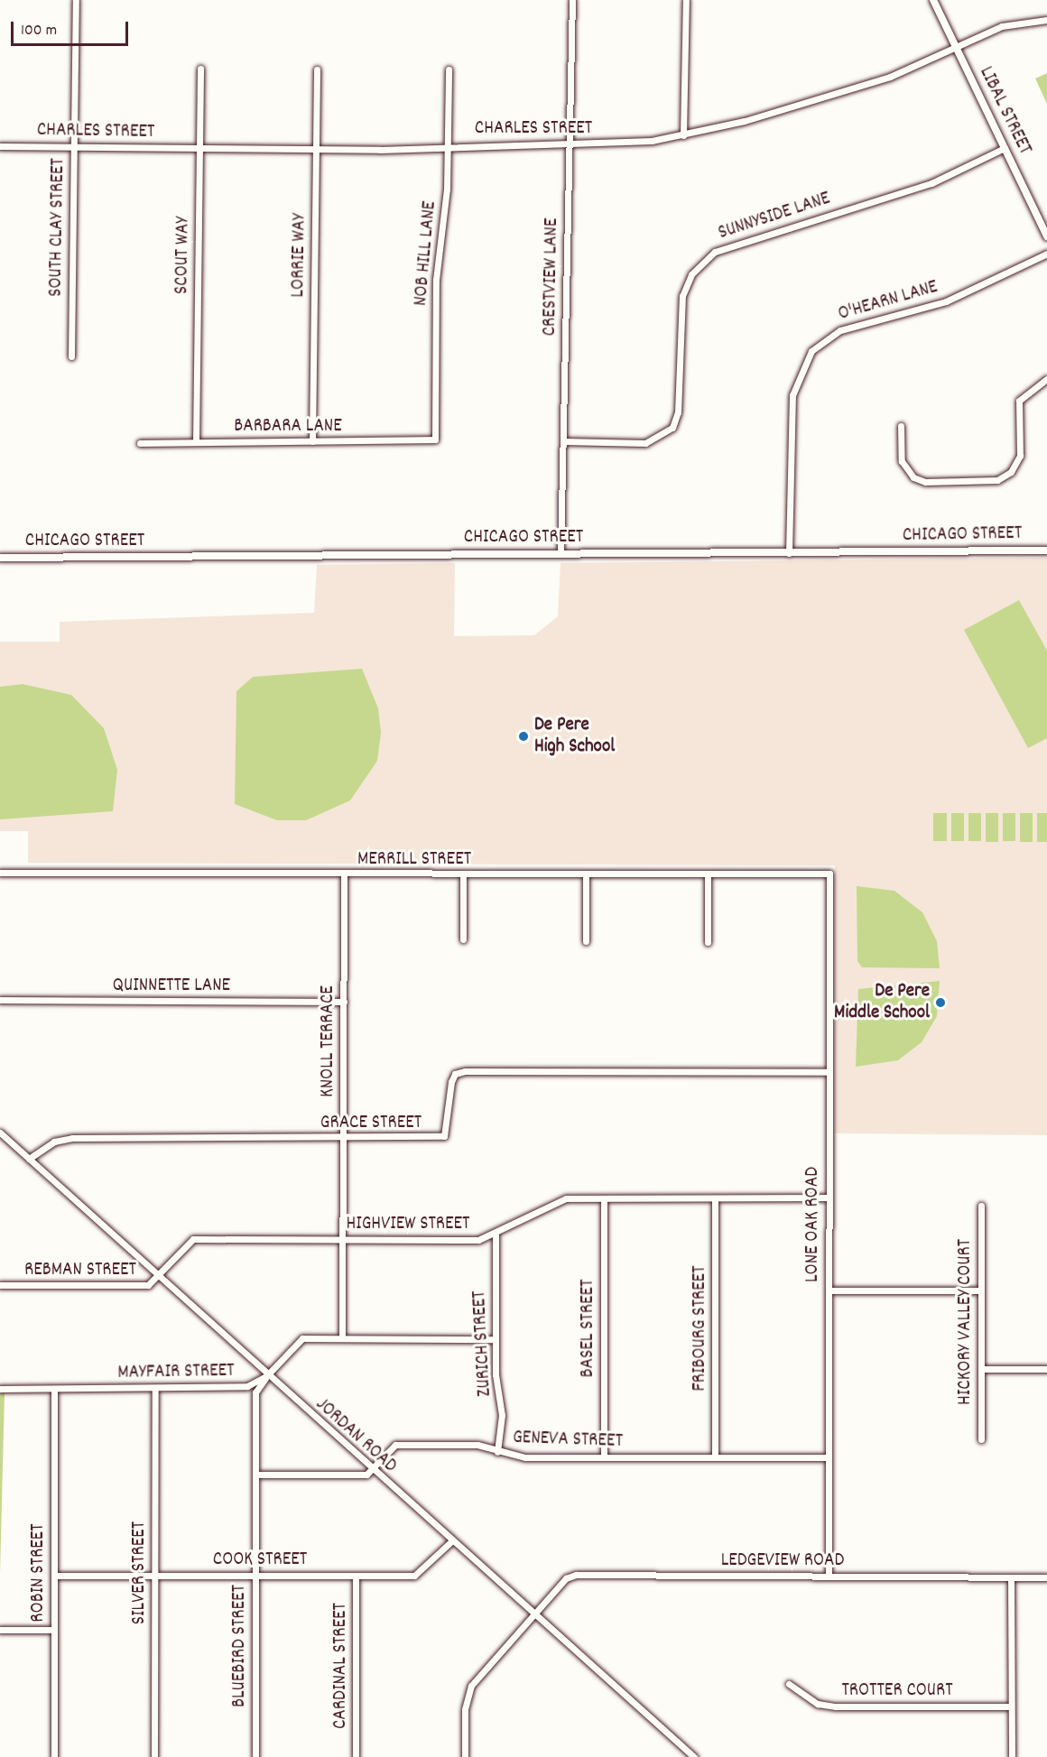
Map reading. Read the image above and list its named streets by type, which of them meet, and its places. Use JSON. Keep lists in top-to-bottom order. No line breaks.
{"streets":{"street":["LIBAL STREET","CHARLES STREET","SUNNYSIDE LANE","SOUTH CLAY STREET","NOB HILL LANE","SCOUT WAY","LORRIE WAY","CRESTVIEW LANE","O'HEARN LANE","BARBARA LANE","CHICAGO STREET","MERRILL STREET","QUINNETTE LANE","KNOLL TERRACE","GRACE STREET","HIGHVIEW STREET","LONE OAK ROAD","REBMAN STREET","HICKORY VALLEY COURT","BASEL STREET","FRIBOURG STREET","ZURICH STREET","MAYFAIR STREET","JORDAN ROAD","GENEVA STREET","COOK STREET","LEDGEVIEW ROAD","ROBIN STREET","SILVER STREET","BLUEBIRD STREET","CARDINAL STREET","TROTTER COURT"]},"crossings":[["LIBAL STREET","CHARLES STREET"],["LIBAL STREET","SUNNYSIDE LANE"],["CHARLES STREET","SOUTH CLAY STREET"],["CHARLES STREET","NOB HILL LANE"],["CHARLES STREET","SCOUT WAY"],["CHARLES STREET","LORRIE WAY"],["CHARLES STREET","CRESTVIEW LANE"],["SUNNYSIDE LANE","CRESTVIEW LANE"],["NOB HILL LANE","BARBARA LANE"],["SCOUT WAY","BARBARA LANE"],["LORRIE WAY","BARBARA LANE"],["CRESTVIEW LANE","CHICAGO STREET"],["O'HEARN LANE","CHICAGO STREET"],["MERRILL STREET","KNOLL TERRACE"],["MERRILL STREET","LONE OAK ROAD"],["QUINNETTE LANE","KNOLL TERRACE"],["KNOLL TERRACE","GRACE STREET"],["KNOLL TERRACE","HIGHVIEW STREET"],["KNOLL TERRACE","MAYFAIR STREET"],["GRACE STREET","LONE OAK ROAD"],["GRACE STREET","JORDAN ROAD"],["HIGHVIEW STREET","LONE OAK ROAD"],["HIGHVIEW STREET","REBMAN STREET"],["HIGHVIEW STREET","BASEL STREET"],["HIGHVIEW STREET","FRIBOURG STREET"],["HIGHVIEW STREET","ZURICH STREET"],["HIGHVIEW STREET","JORDAN ROAD"],["LONE OAK ROAD","GENEVA STREET"],["LONE OAK ROAD","LEDGEVIEW ROAD"],["REBMAN STREET","JORDAN ROAD"],["BASEL STREET","GENEVA STREET"],["FRIBOURG STREET","GENEVA STREET"],["ZURICH STREET","MAYFAIR STREET"],["ZURICH STREET","GENEVA STREET"],["MAYFAIR STREET","JORDAN ROAD"],["MAYFAIR STREET","ROBIN STREET"],["MAYFAIR STREET","SILVER STREET"],["MAYFAIR STREET","BLUEBIRD STREET"],["JORDAN ROAD","GENEVA STREET"],["JORDAN ROAD","COOK STREET"],["JORDAN ROAD","LEDGEVIEW ROAD"],["JORDAN ROAD","BLUEBIRD STREET"],["COOK STREET","ROBIN STREET"],["COOK STREET","SILVER STREET"],["COOK STREET","BLUEBIRD STREET"],["COOK STREET","CARDINAL STREET"]],"places":["De Pere High School","De Pere Middle School"],"scale_bar":"100 m"}
